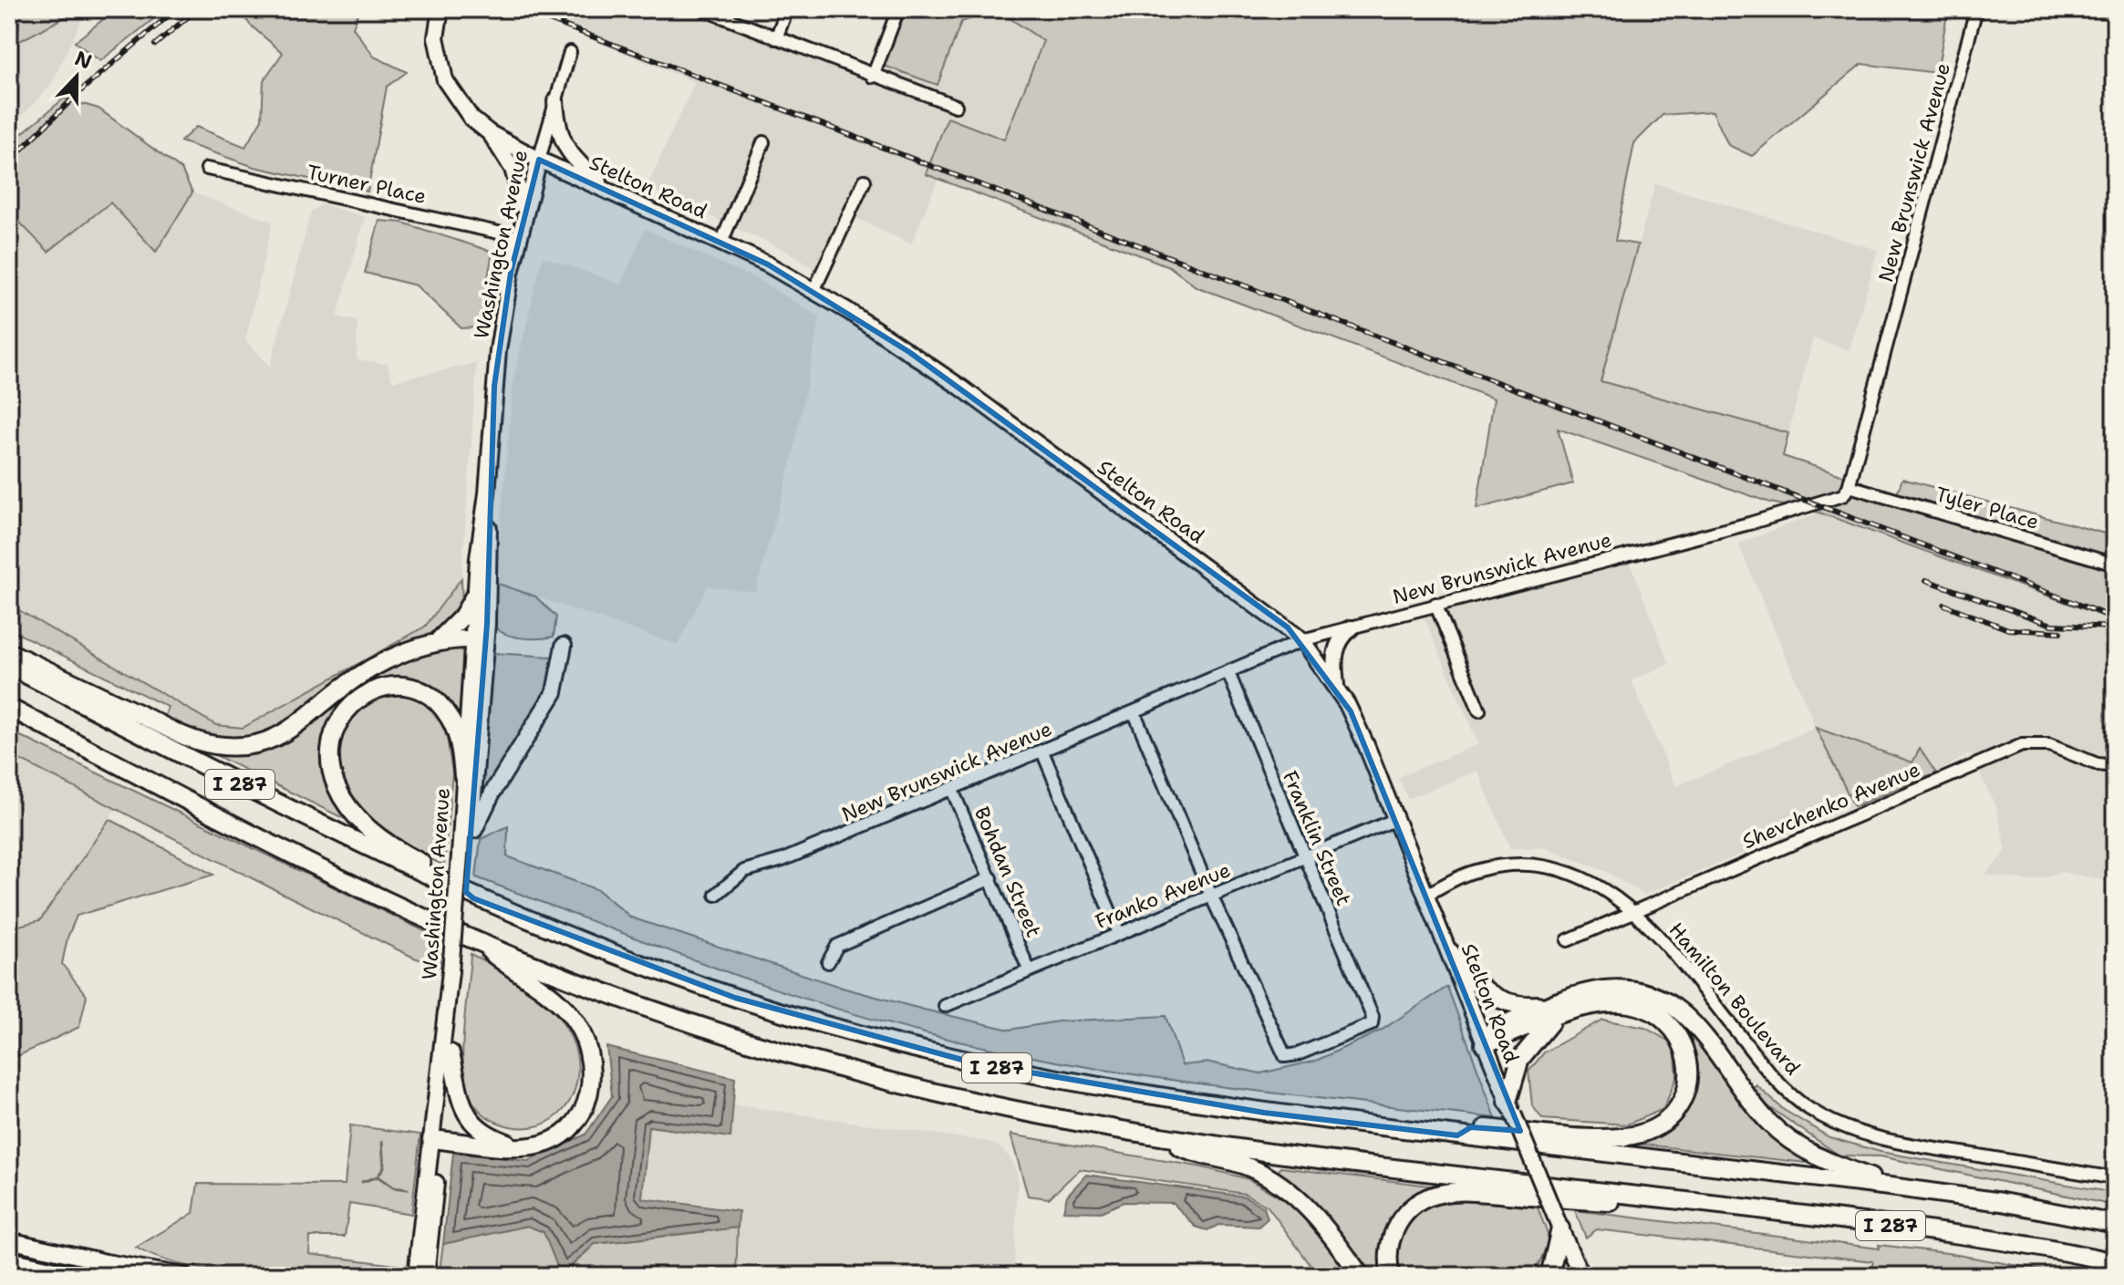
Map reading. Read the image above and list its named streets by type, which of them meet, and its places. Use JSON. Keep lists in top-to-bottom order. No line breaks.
{"streets":{"highway":["I 287"],"main road":["Stelton Road","Washington Avenue"],"street":["New Brunswick Avenue","Turner Place","Tyler Place","Shevchenko Avenue","Franklin Street","Bohdan Street","Franko Avenue","Hamilton Boulevard"]},"crossings":[["New Brunswick Avenue","Stelton Road"],["New Brunswick Avenue","Tyler Place"],["New Brunswick Avenue","Franklin Street"],["New Brunswick Avenue","Bohdan Street"],["Turner Place","Washington Avenue"],["Stelton Road","Washington Avenue"],["Stelton Road","Franko Avenue"],["Stelton Road","Hamilton Boulevard"],["Shevchenko Avenue","Hamilton Boulevard"],["Franklin Street","Franko Avenue"],["Bohdan Street","Franko Avenue"]],"north":"top"}
